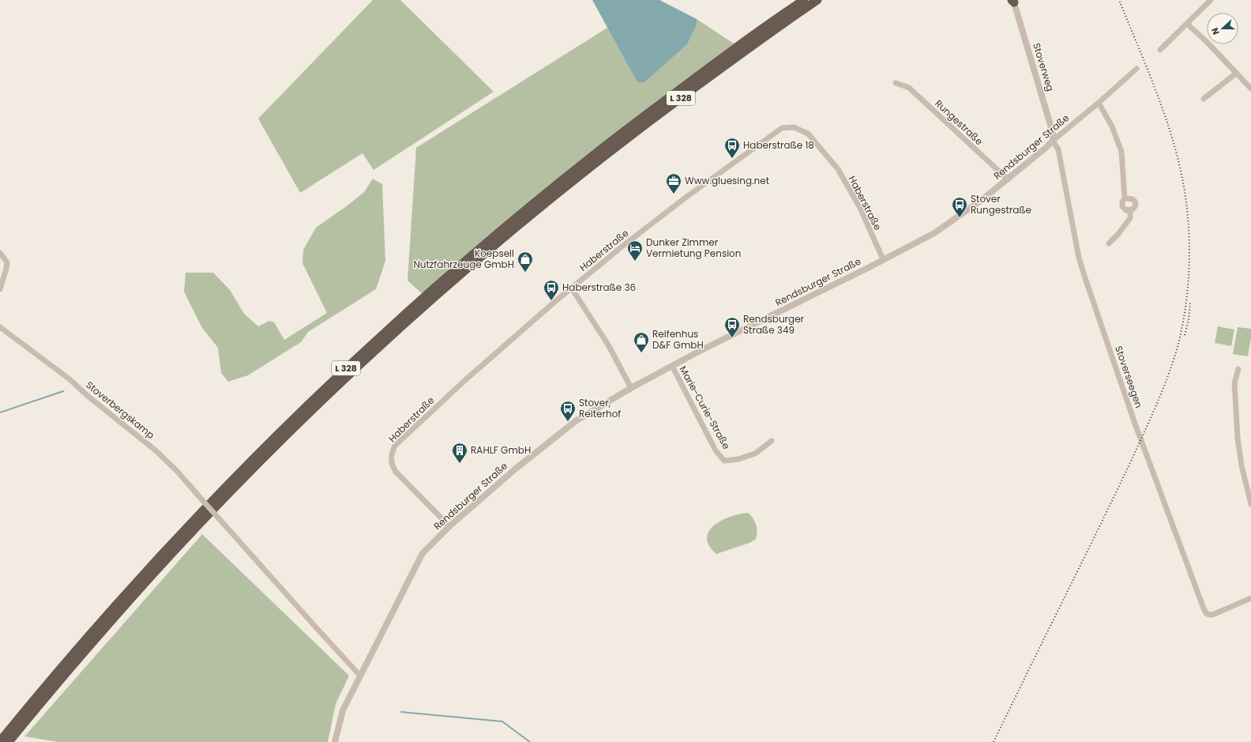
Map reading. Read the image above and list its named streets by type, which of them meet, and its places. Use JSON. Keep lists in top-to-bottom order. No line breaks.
{"streets":{"highway":["L 328"],"street":["Stoverweg","Rungestraße","Rendsburger Straße","Haberstraße","Stoverseegen","Marie-Curie-Straße","Stoverbergskamp"]},"crossings":[["Stoverweg","Rendsburger Straße"],["Stoverweg","Stoverseegen"],["Rungestraße","Rendsburger Straße"],["Rendsburger Straße","Haberstraße"],["Rendsburger Straße","Stoverseegen"],["Rendsburger Straße","Marie-Curie-Straße"],["Rendsburger Straße","Stoverbergskamp"]],"places":{"bus stop":["Haberstraße 18","Stover Rungestraße","Haberstraße 36","Rendsburger Straße 349","Stover, Reiterhof"],"office":["Www.gluesing.net"],"hotel":["Dunker Zimmer Vermietung Pension"],"shop":["Koepsell Nutzfahrzeuge GmbH","Reifenhus D&F GmbH"],"building":["RAHLF GmbH"]},"north":"left"}
